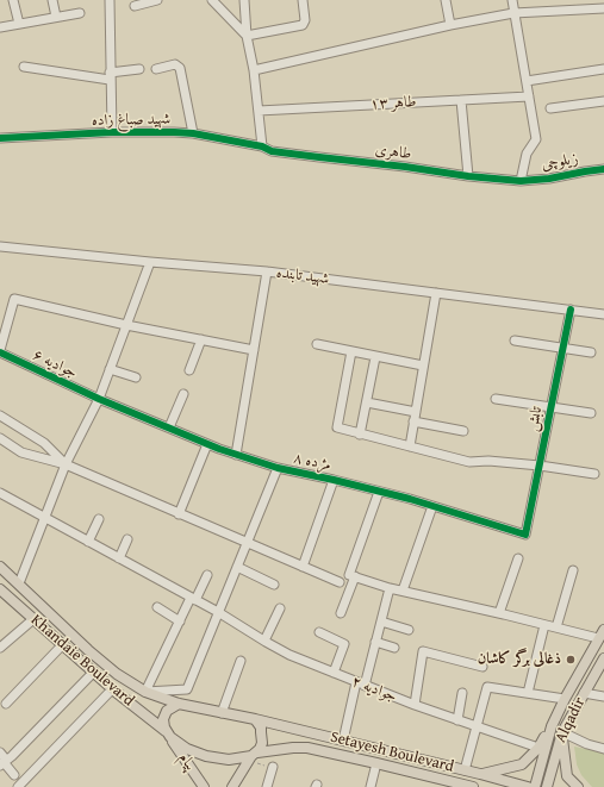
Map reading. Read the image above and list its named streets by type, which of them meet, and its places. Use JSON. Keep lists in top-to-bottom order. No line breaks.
{"streets":{"main road":["Khandaie Boulevard","Alqadir","Setayesh Boulevard","پیام"],"street":["طاهر ۱۳","شهید صباغ زاده","طاهری","زیلوچی","شهید تابنده","جوادیه ۶","تابش","مژده ۸","جوادیه ۲"]},"crossings":[["شهید صباغ زاده","طاهری"],["طاهری","زیلوچی"],["شهید تابنده","تابش"],["جوادیه ۶","مژده ۸"],["تابش","مژده ۸"],["Khandaie Boulevard","Setayesh Boulevard"],["Khandaie Boulevard","پیام"],["Setayesh Boulevard","پیام"]],"places":["ذغالی برگر کاشان"]}
